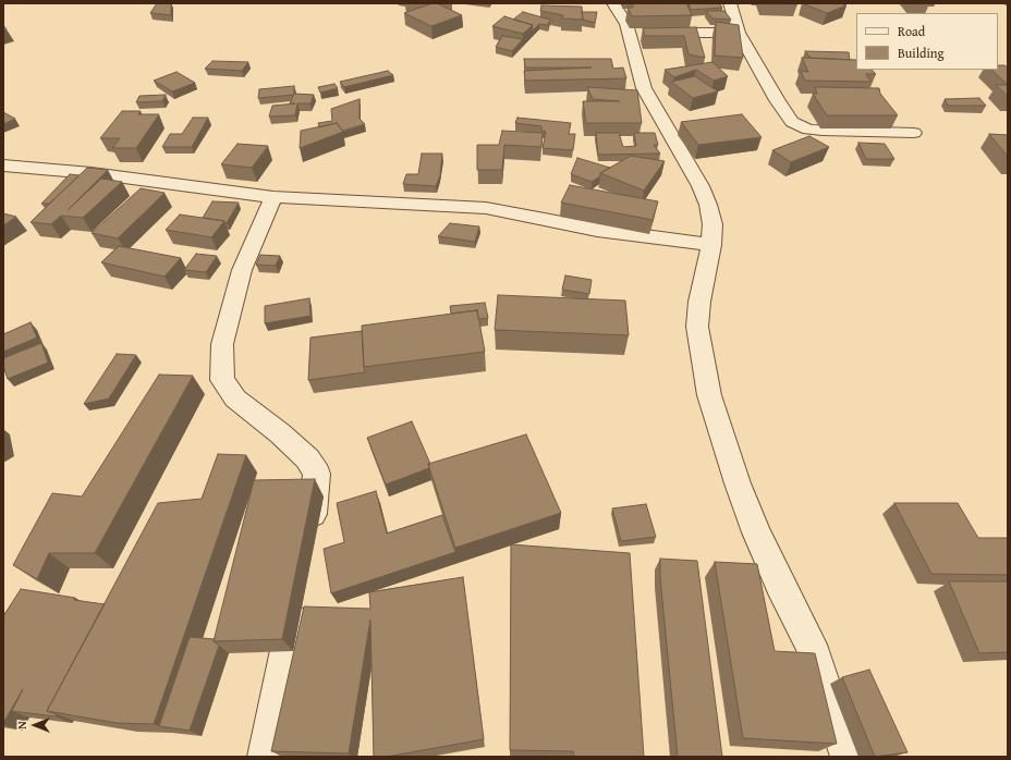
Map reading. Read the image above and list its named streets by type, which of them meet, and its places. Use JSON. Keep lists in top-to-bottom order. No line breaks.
{"legend":["Road","Building"],"north":"left"}
